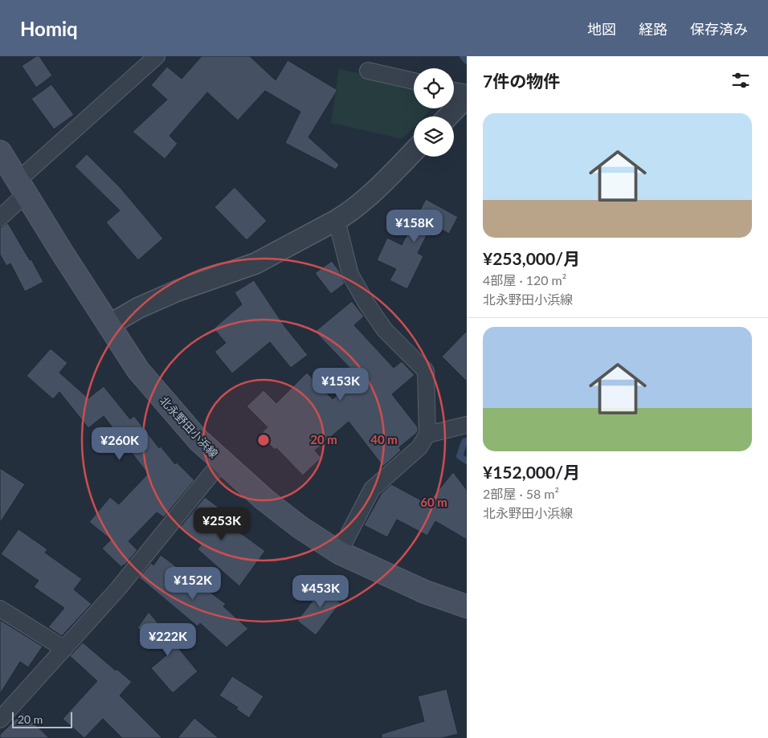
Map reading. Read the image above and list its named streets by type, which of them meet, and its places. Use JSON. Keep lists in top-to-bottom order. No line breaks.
{"streets":{"main road":["北永野田小浜線"]},"scale_bar":"20 m","page":{"header":"Homiq","nav":["地図","経路","保存済み"],"heading":"7件の物件","list":[{"name":"¥253,000/月","note":"4部屋 · 120 m² · 北永野田小浜線"},{"name":"¥152,000/月","note":"2部屋 · 58 m² · 北永野田小浜線"}],"price":["¥158K","¥153K","¥260K","¥253K","¥152K","¥453K","¥222K"],"scale":"20 m"},"rings":["20 m","40 m","60 m"]}
